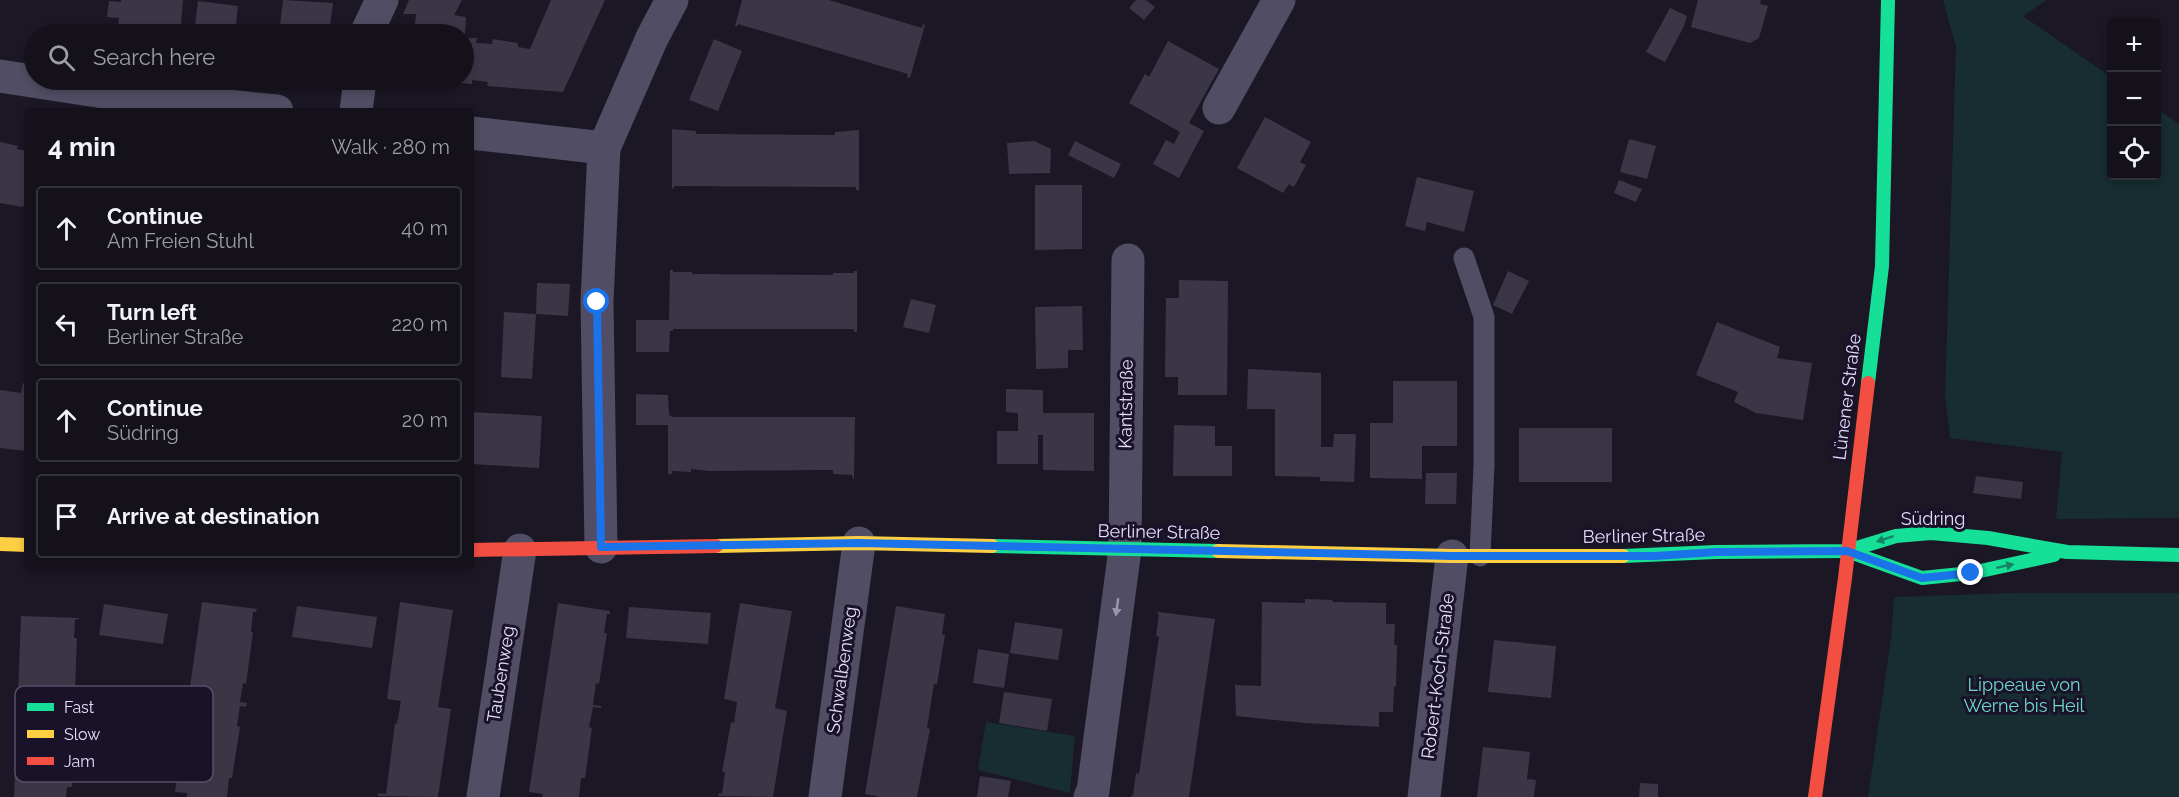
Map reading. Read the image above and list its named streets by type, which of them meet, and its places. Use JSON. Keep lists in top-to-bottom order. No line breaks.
{"streets":{"street":["Lünener Straße","Kantstraße","Südring","Berliner Straße","Schwalbenweg","Taubenweg","Robert-Koch-Straße"]},"crossings":[["Lünener Straße","Südring"],["Lünener Straße","Berliner Straße"],["Kantstraße","Berliner Straße"],["Südring","Berliner Straße"],["Berliner Straße","Schwalbenweg"],["Berliner Straße","Taubenweg"],["Berliner Straße","Robert-Koch-Straße"]],"parks":["Lippeaue von Werne bis Heil"],"legend":["Fast","Slow","Jam"],"page":{"map_buttons":["+","−"],"search":"Search here","heading":["4 min","Walk · 280 m"],"list":[["Continue","Am Freien Stuhl","40 m"],["Turn left","Berliner Straße","220 m"],["Continue","Südring","20 m"],"Arrive at destination"]}}
